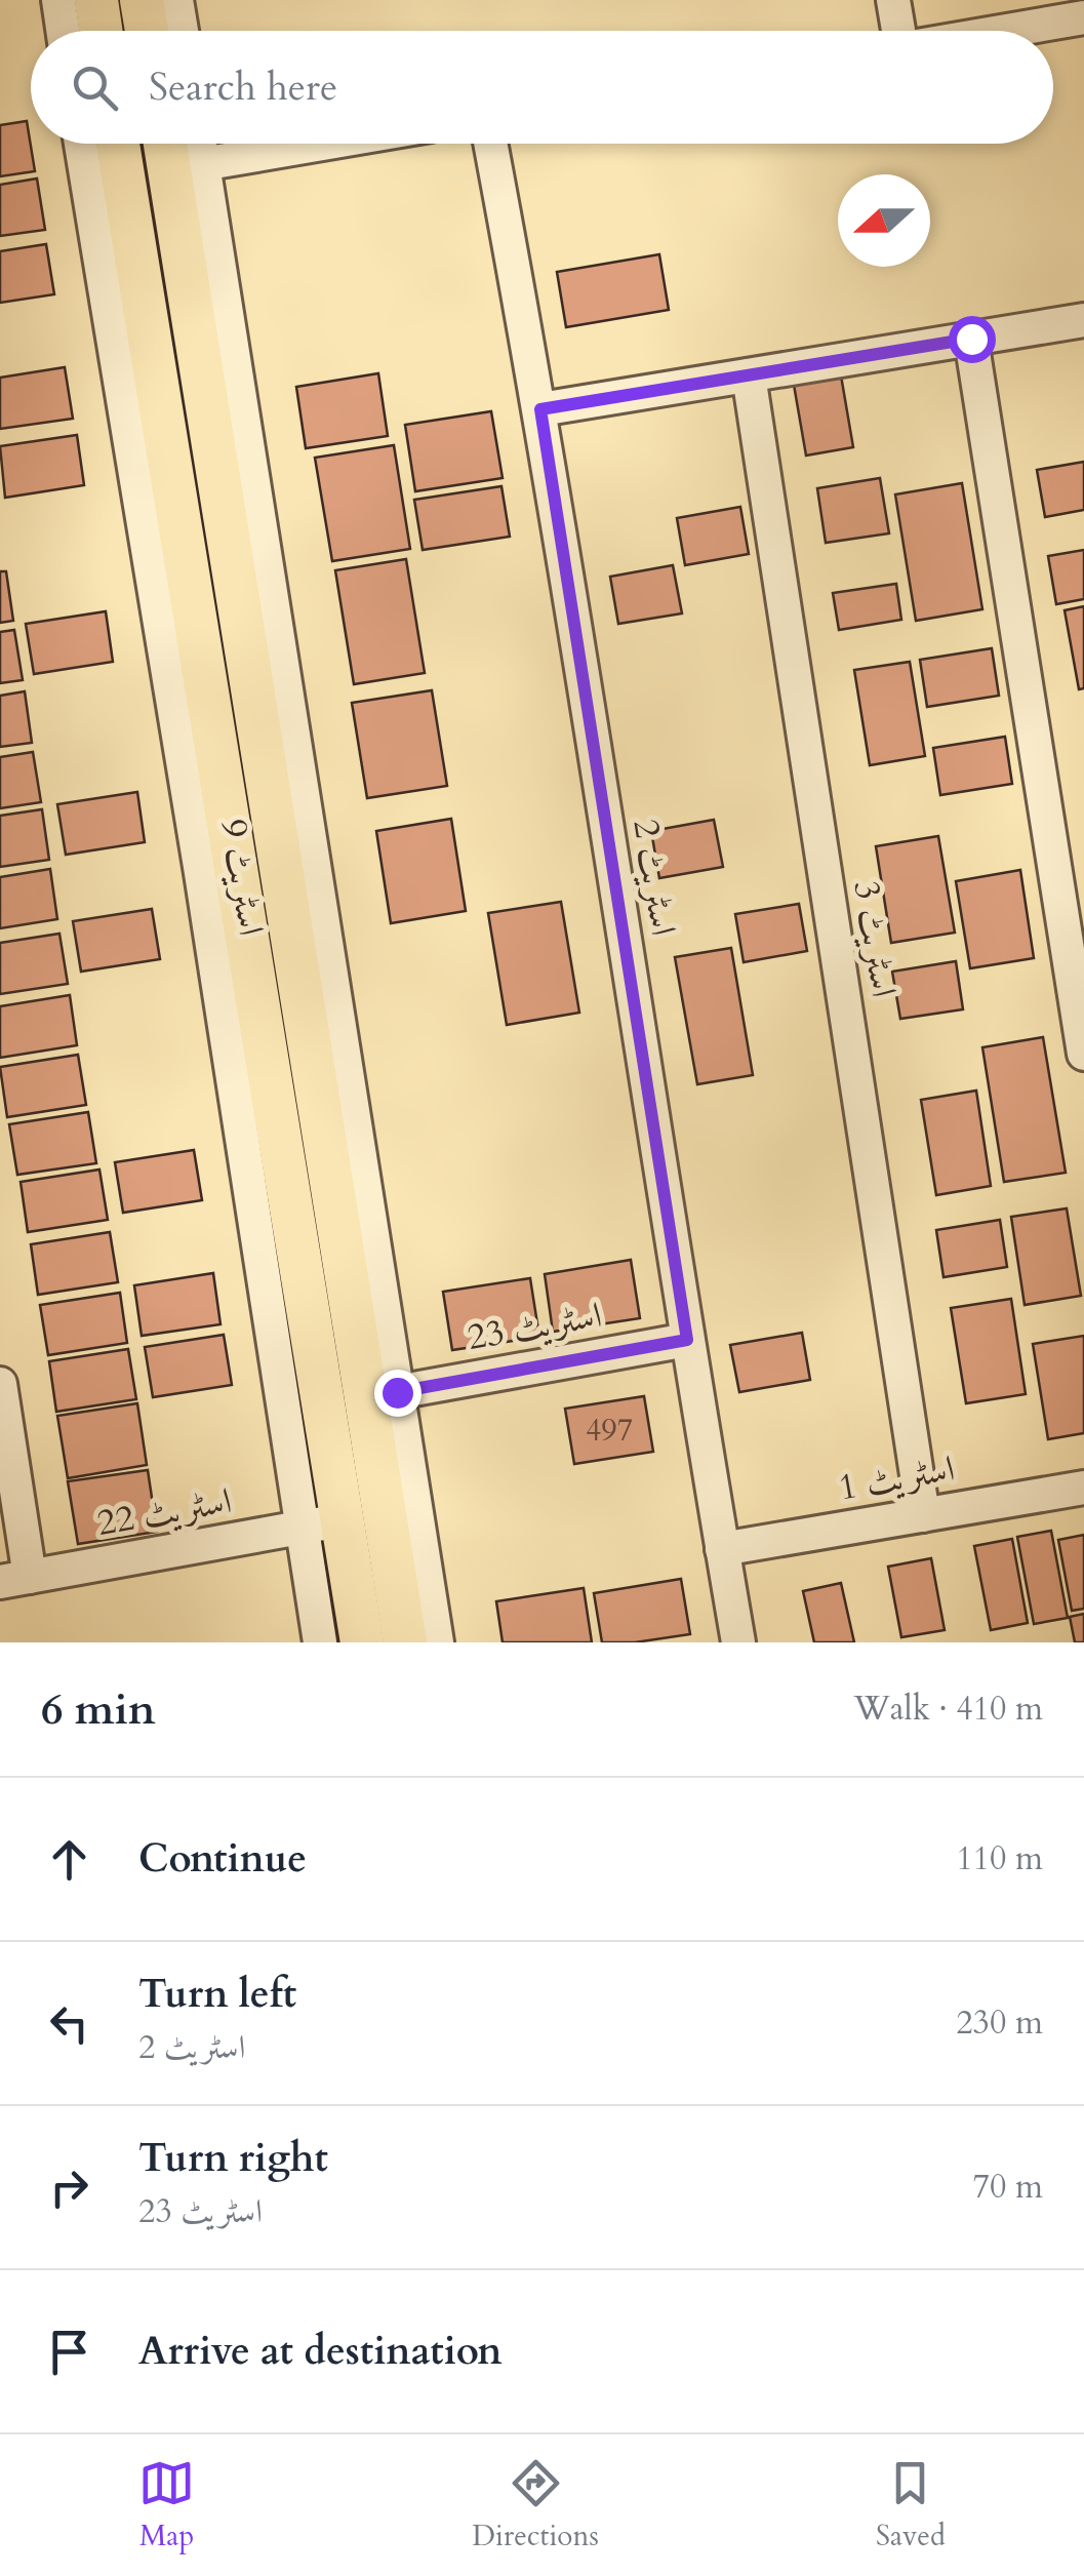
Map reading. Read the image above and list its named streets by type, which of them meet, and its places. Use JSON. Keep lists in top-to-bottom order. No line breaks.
{"streets":{"street":["اسٹریٹ 9","اسٹریٹ 2","اسٹریٹ 3","اسٹریٹ 23","اسٹریٹ 1","اسٹریٹ 22"]},"crossings":[["اسٹریٹ 9","اسٹریٹ 22"],["اسٹریٹ 2","اسٹریٹ 23"],["اسٹریٹ 2","اسٹریٹ 1"],["اسٹریٹ 3","اسٹریٹ 1"]],"house_numbers":["497"],"north":"left","page":{"search":"Search here","heading":["6 min","Walk · 410 m"],"list":[["Continue","110 m"],["Turn left","اسٹریٹ 2","230 m"],["Turn right","اسٹریٹ 23","70 m"],"Arrive at destination"],"nav":["Map","Directions","Saved"]}}
